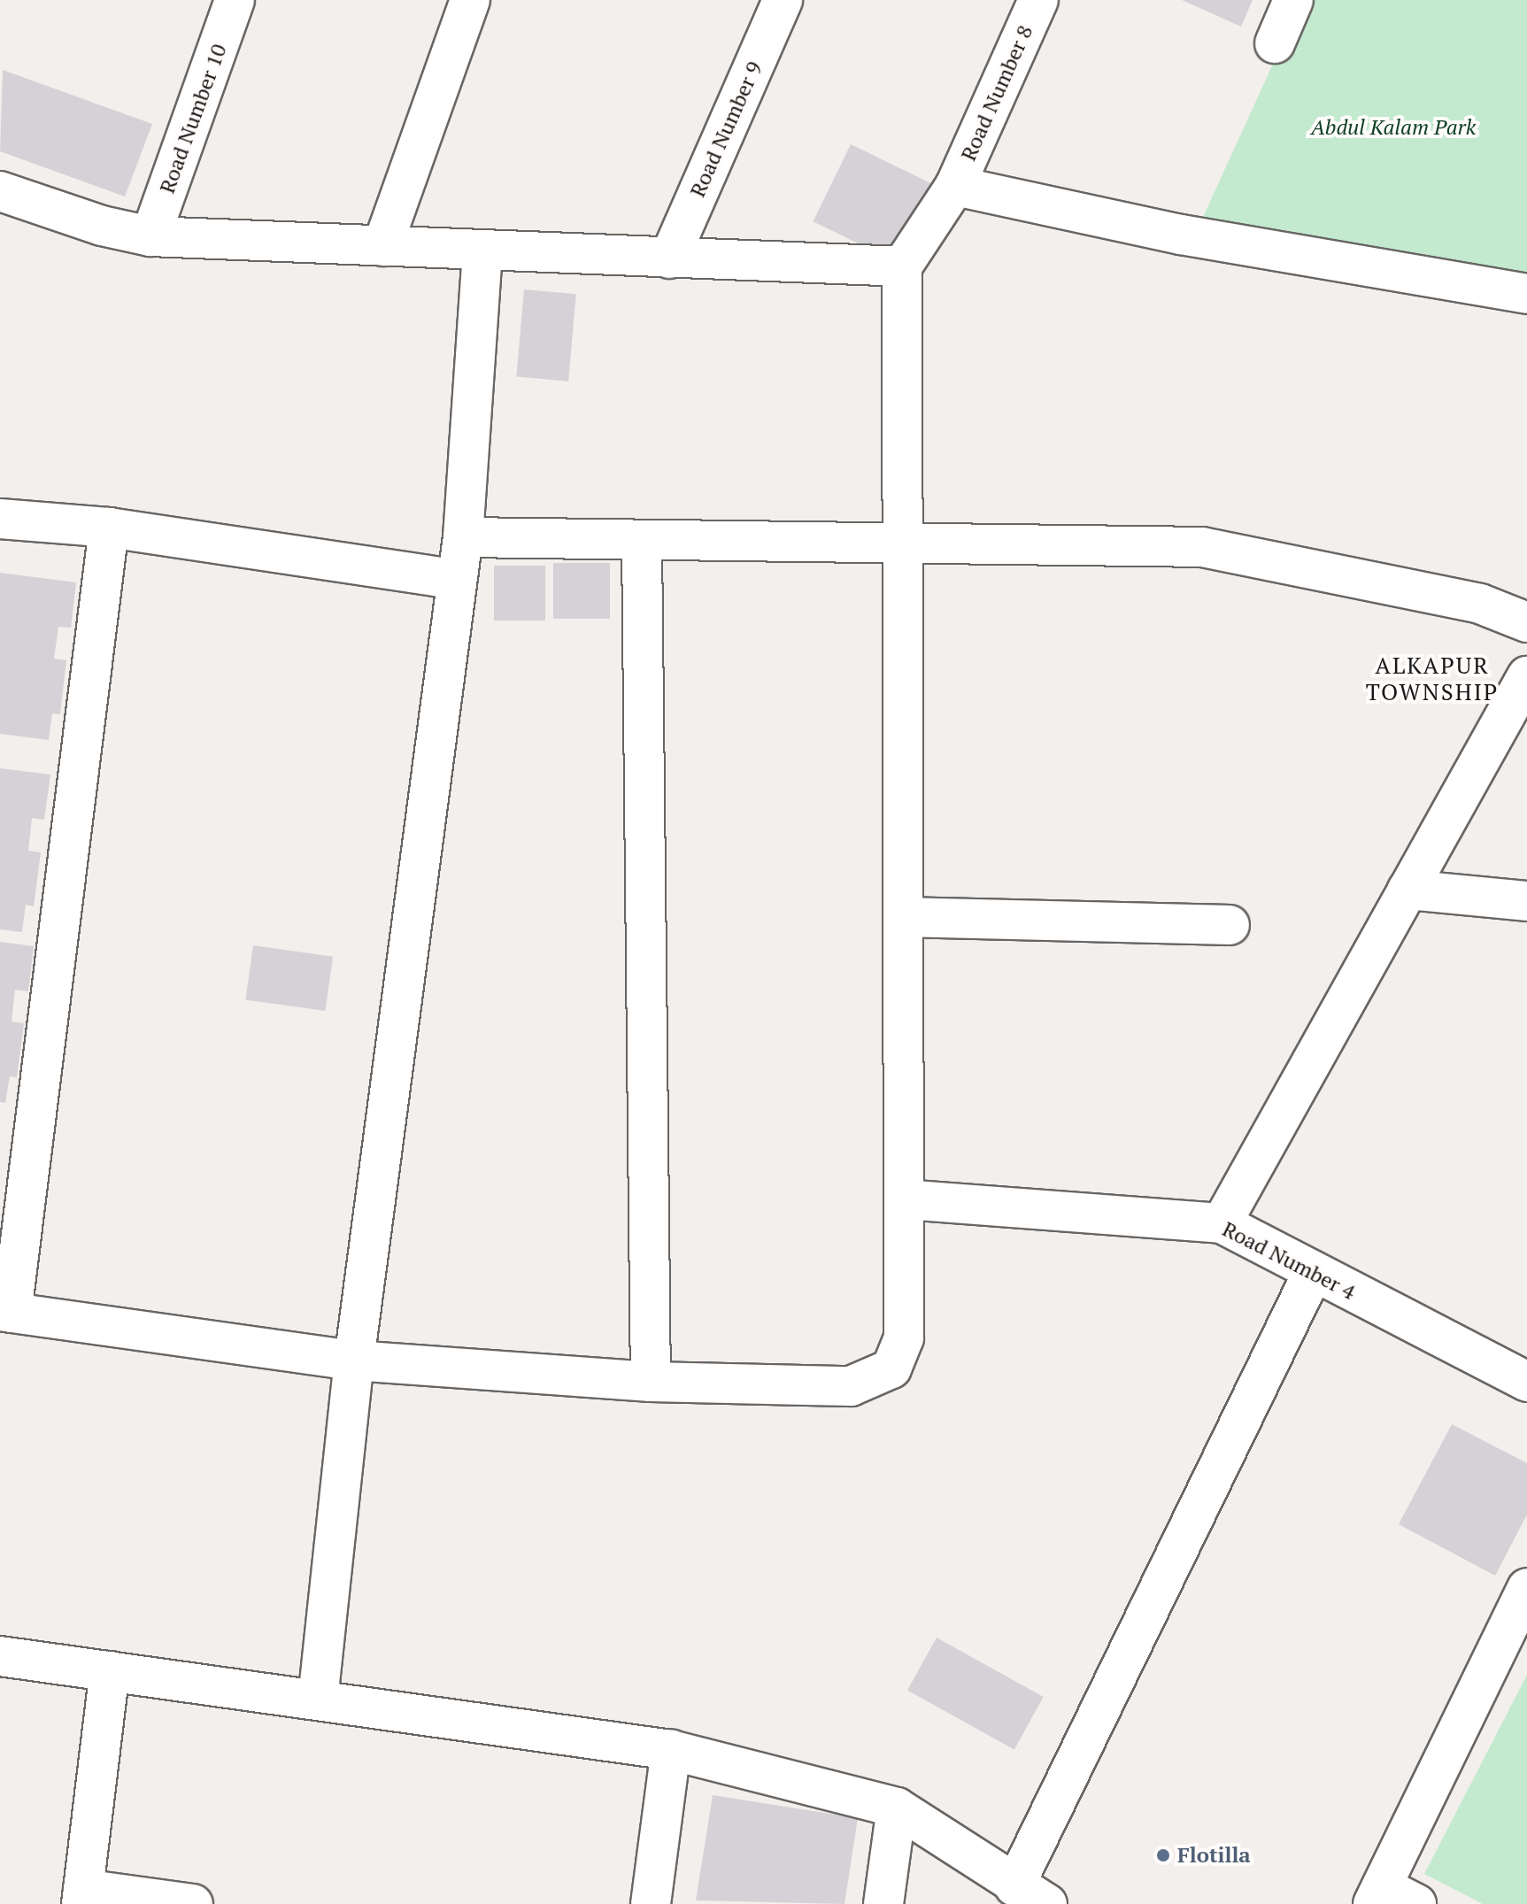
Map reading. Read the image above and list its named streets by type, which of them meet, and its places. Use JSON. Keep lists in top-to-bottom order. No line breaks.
{"streets":{"street":["Road Number 8","Road Number 10","Road Number 9","Road Number 4"]},"districts":["ALKAPUR TOWNSHIP"],"parks":["Abdul Kalam Park"],"places":["Flotilla"]}
